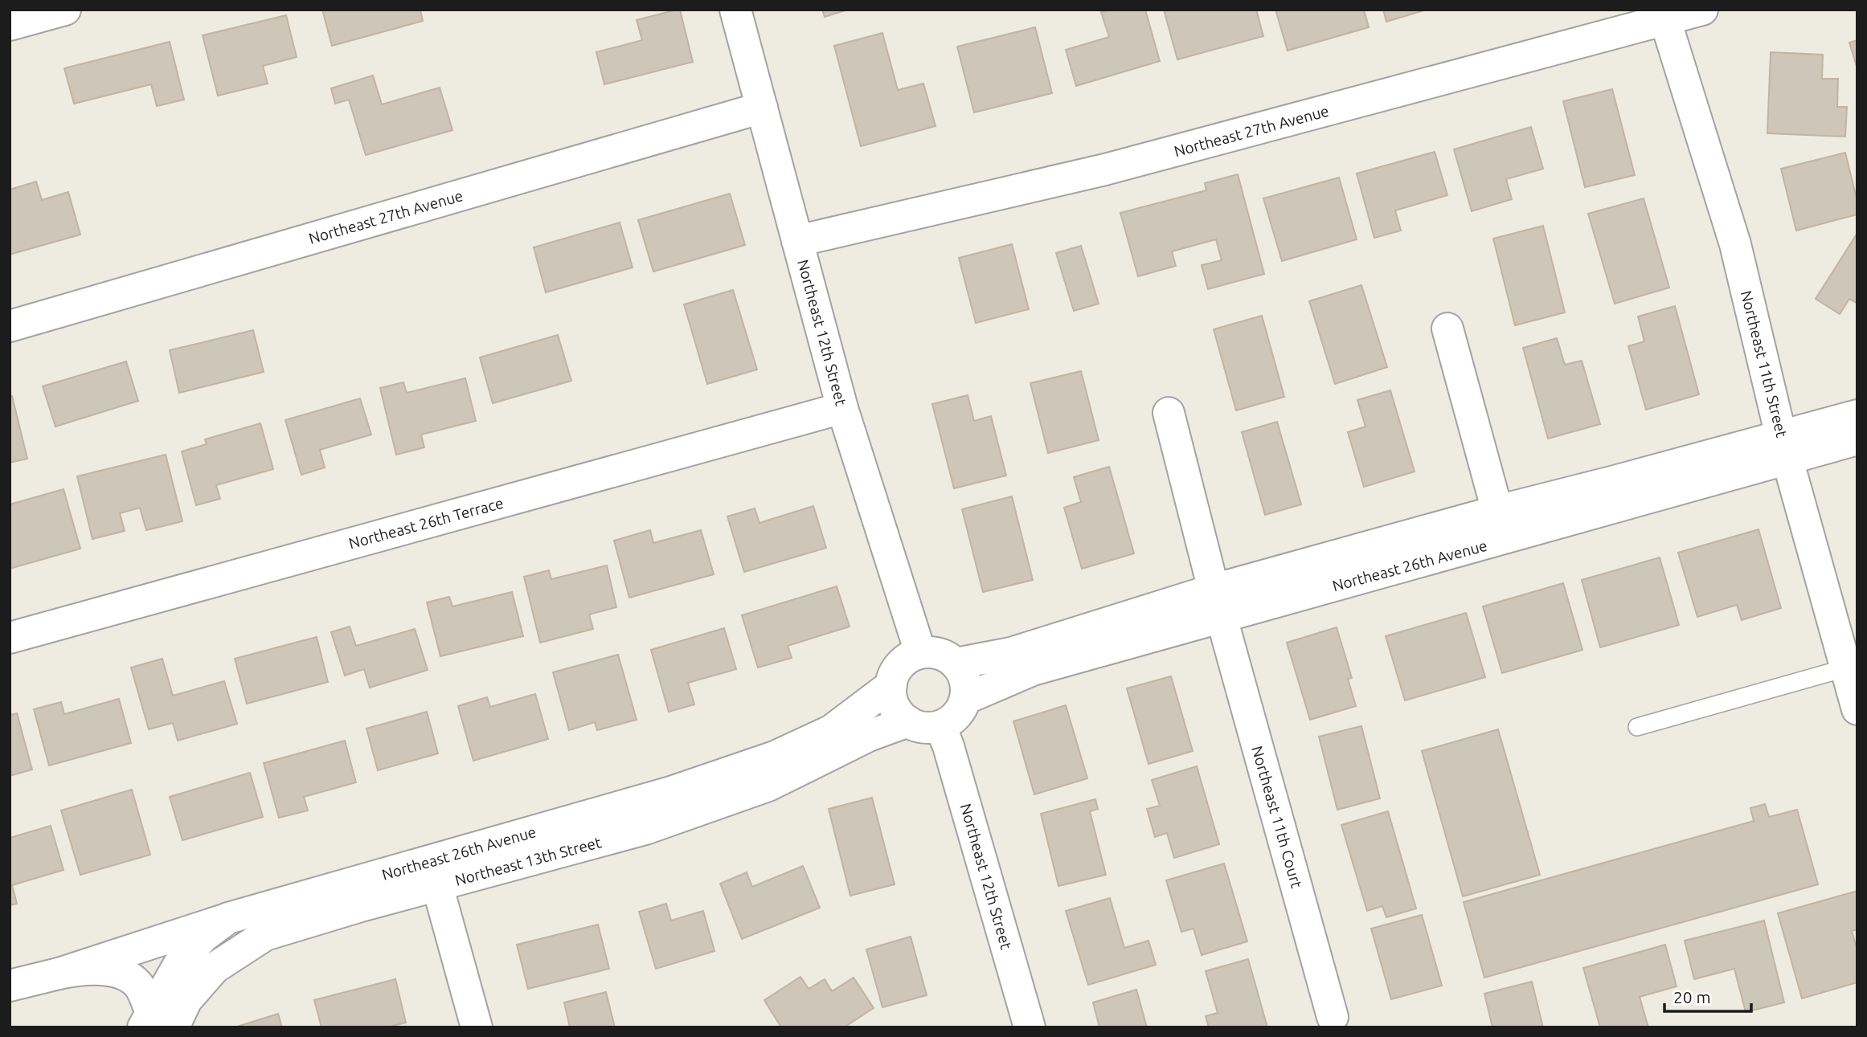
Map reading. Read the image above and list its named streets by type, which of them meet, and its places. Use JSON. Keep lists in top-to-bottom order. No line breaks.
{"streets":{"street":["Northeast 27th Avenue","Northeast 12th Street","Northeast 11th Street","Northeast 26th Terrace","Northeast 26th Avenue","Northeast 11th Court","Northeast 13th Street"]},"crossings":[["Northeast 27th Avenue","Northeast 12th Street"],["Northeast 27th Avenue","Northeast 11th Street"],["Northeast 12th Street","Northeast 26th Terrace"],["Northeast 12th Street","Northeast 26th Avenue"],["Northeast 12th Street","Northeast 13th Street"],["Northeast 11th Street","Northeast 26th Avenue"],["Northeast 26th Avenue","Northeast 11th Court"],["Northeast 26th Avenue","Northeast 13th Street"]],"scale_bar":"20 m"}
